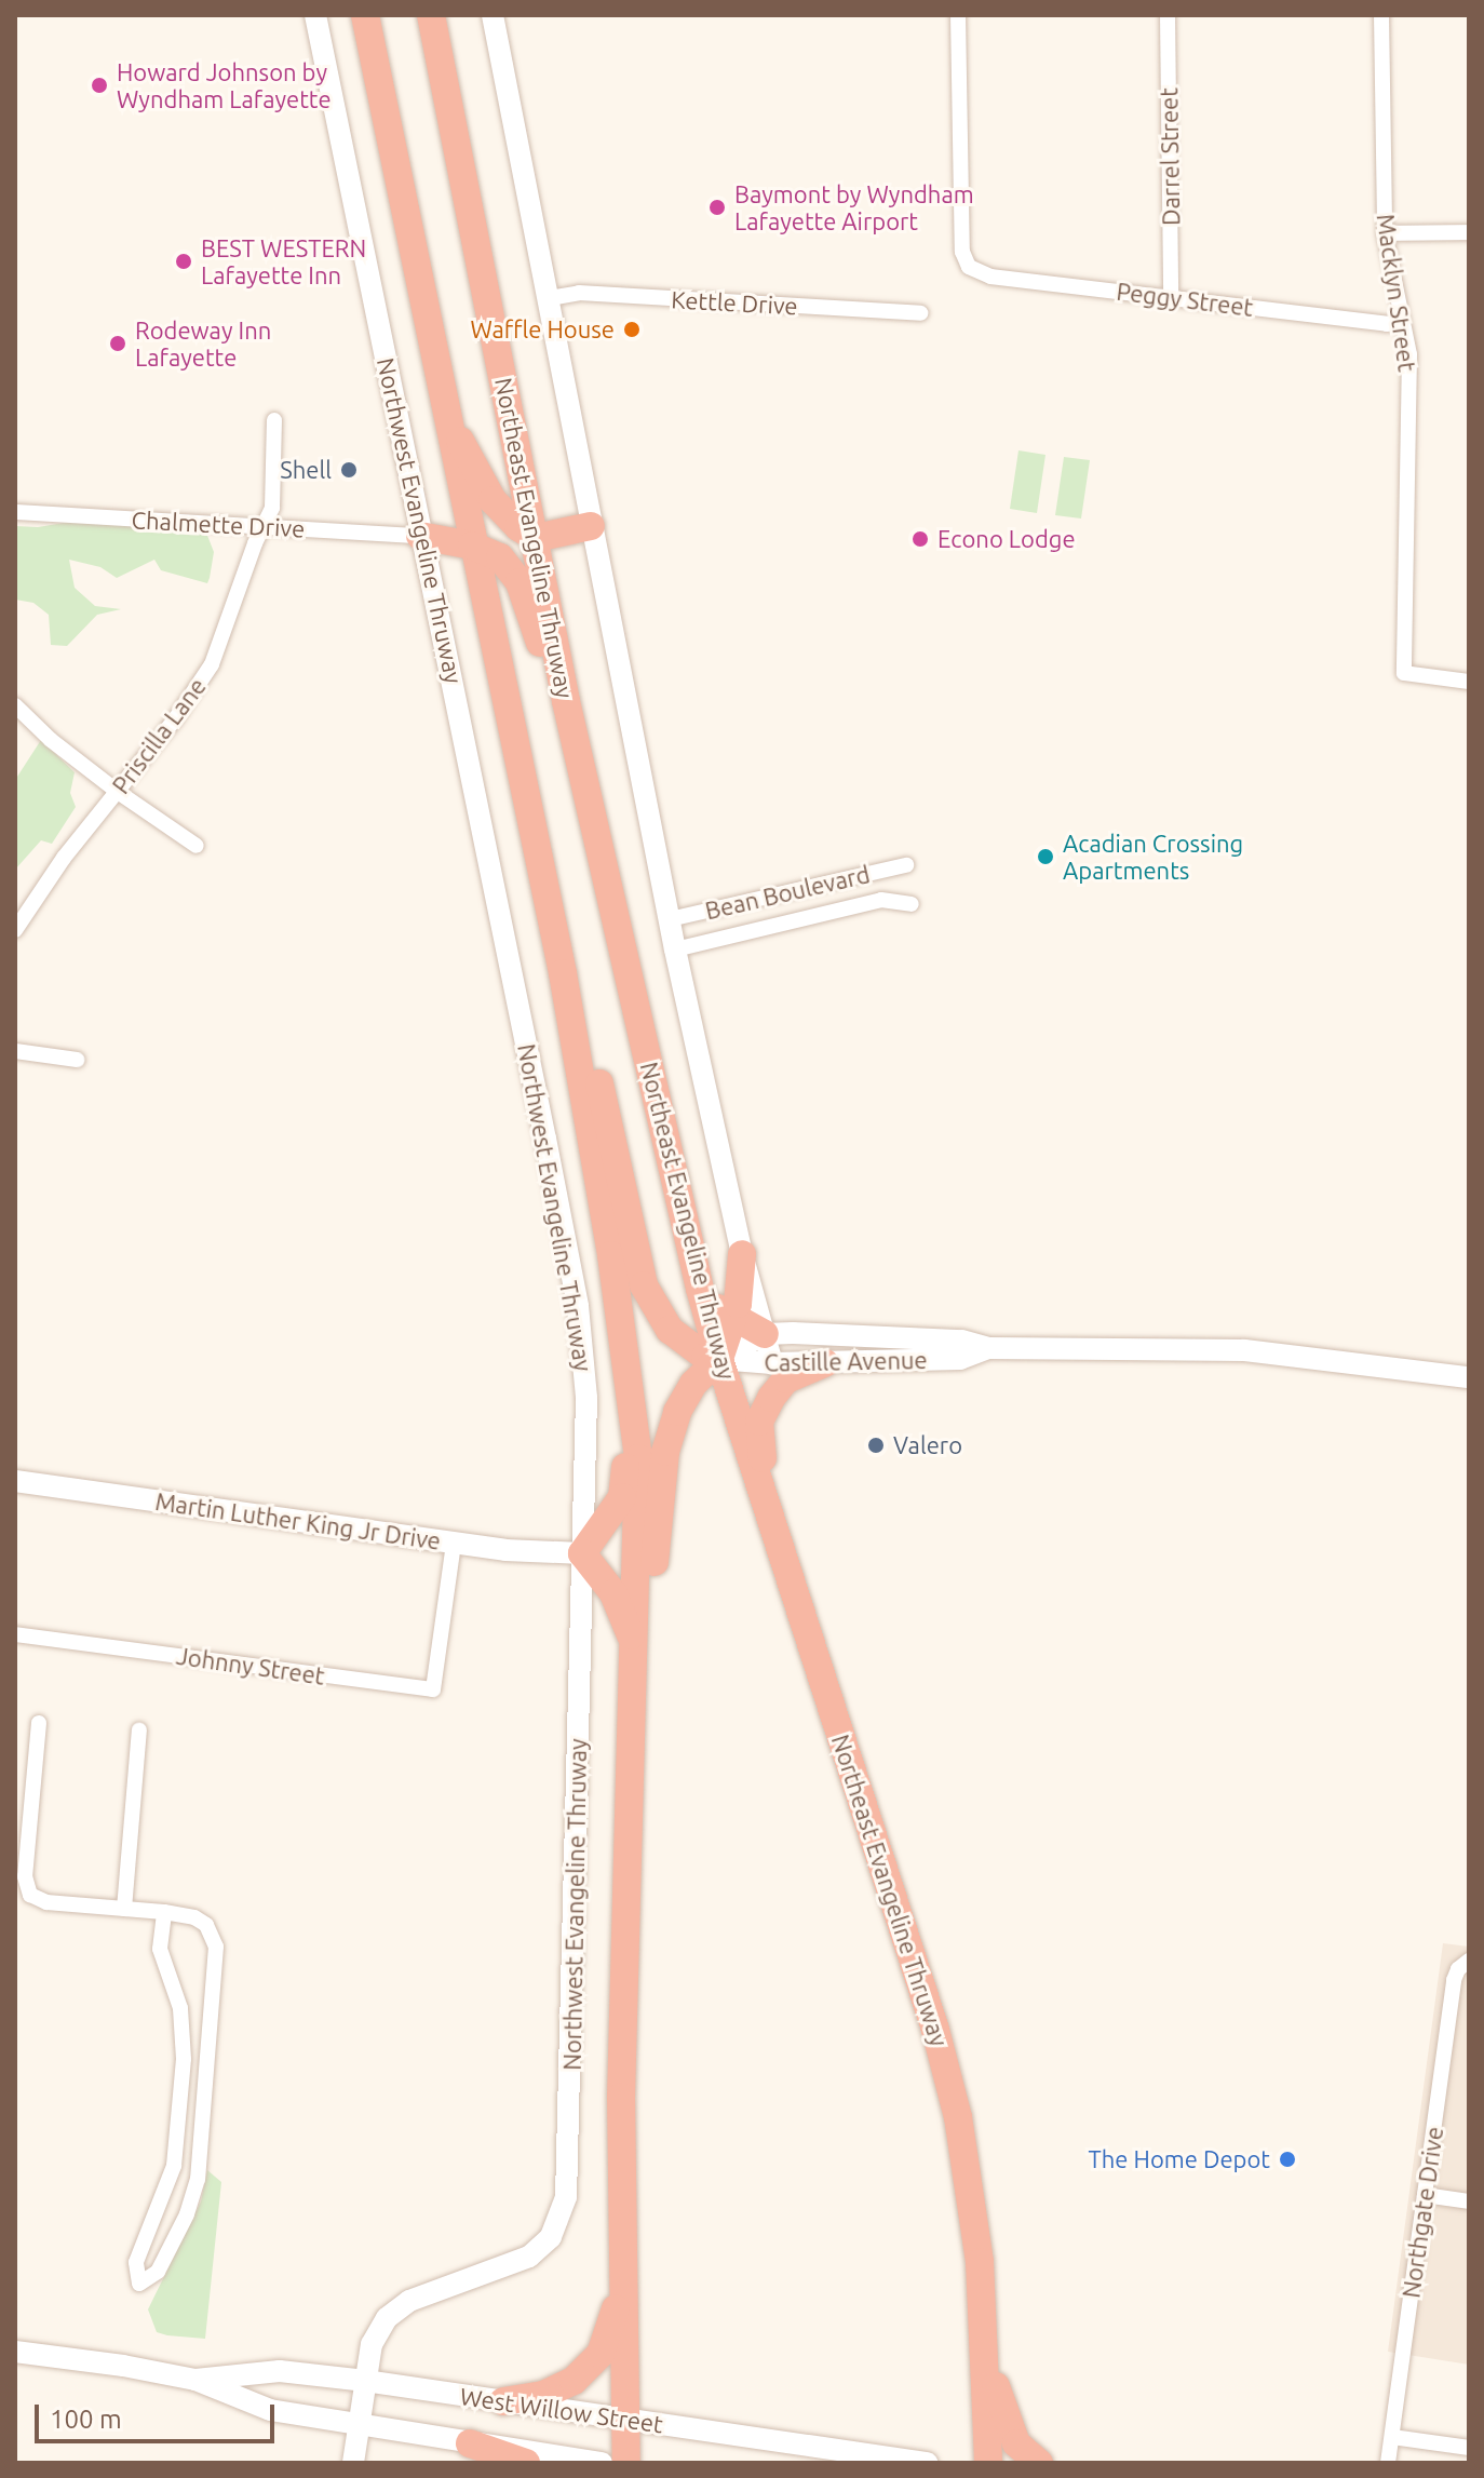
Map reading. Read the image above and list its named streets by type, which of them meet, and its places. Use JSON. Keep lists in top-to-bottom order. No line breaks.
{"streets":{"highway":["Northwest Evangeline Thruway","Northeast Evangeline Thruway"],"street":["Darrel Street","Macklyn Street","Peggy Street","Kettle Drive","Chalmette Drive","Priscilla Lane","Bean Boulevard","Castille Avenue","Martin Luther King Jr Drive","Johnny Street","Northgate Drive","West Willow Street"]},"crossings":[["Darrel Street","Peggy Street"],["Macklyn Street","Peggy Street"],["Kettle Drive","Northeast Evangeline Thruway"],["Northwest Evangeline Thruway","Chalmette Drive"],["Northwest Evangeline Thruway","Martin Luther King Jr Drive"],["Northwest Evangeline Thruway","West Willow Street"],["Chalmette Drive","Priscilla Lane"],["Northeast Evangeline Thruway","Bean Boulevard"],["Northeast Evangeline Thruway","Castille Avenue"],["Martin Luther King Jr Drive","Johnny Street"]],"places":["Howard Johnson by Wyndham Lafayette","Baymont by Wyndham Lafayette Airport","BEST WESTERN Lafayette Inn","Waffle House","Rodeway Inn Lafayette","Shell","Econo Lodge","Acadian Crossing Apartments","Valero","The Home Depot"],"scale_bar":"100 m"}
